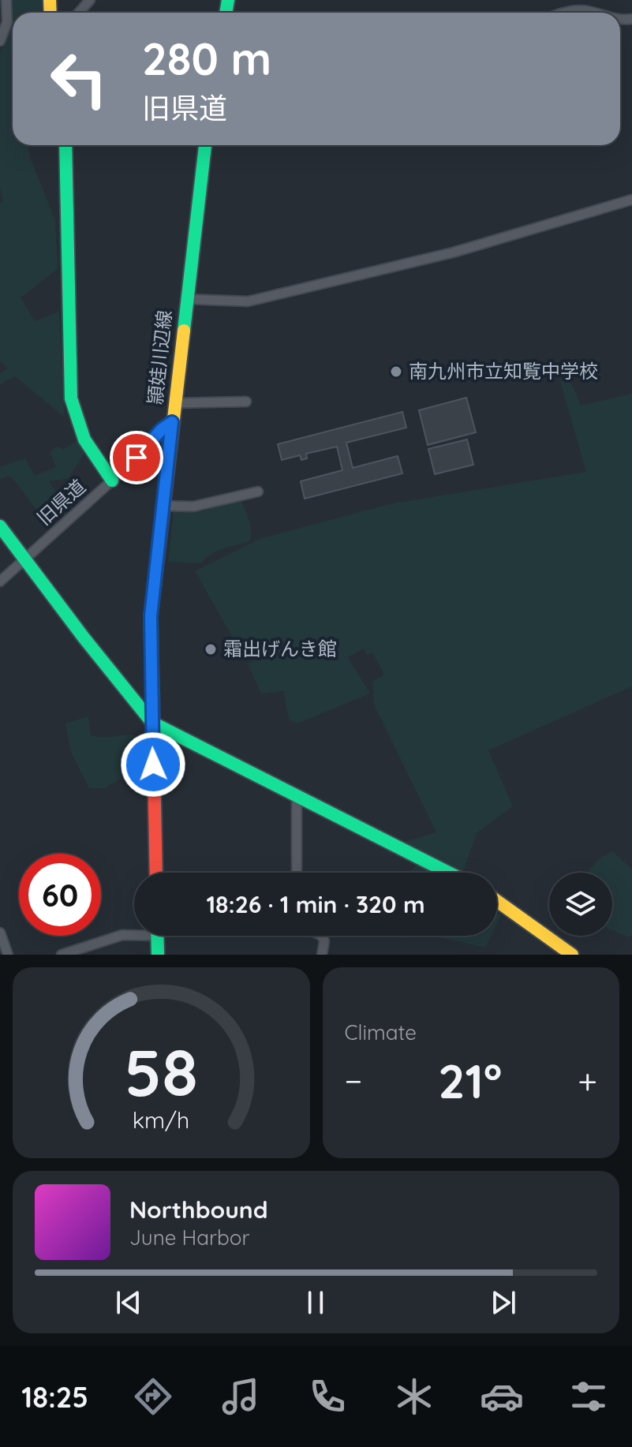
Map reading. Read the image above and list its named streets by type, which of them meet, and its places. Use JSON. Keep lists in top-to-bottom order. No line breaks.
{"streets":{"street":["頴娃川辺線","旧県道"]},"crossings":[["頴娃川辺線","旧県道"]],"places":["南九州市立知覧中学校","霜出げんき館"],"page":{"turn":["280 m","旧県道"],"limit":"60","trip":"18:26 · 1 min · 320 m","tile":"Climate","heat":["−","21°","+"],"song":["Northbound","June Harbor"],"tabs":"18:25","gauge":["58","km/h"]}}
